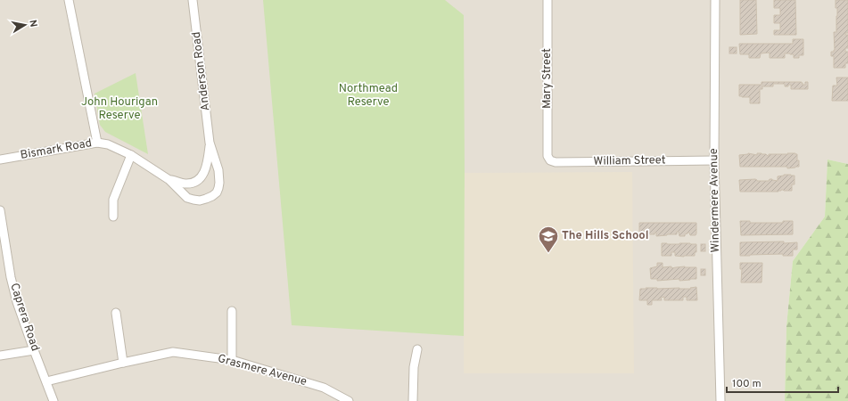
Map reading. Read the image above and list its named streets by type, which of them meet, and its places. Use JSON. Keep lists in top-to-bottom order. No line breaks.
{"streets":{"street":["Anderson Road","Mary Street","Bismark Road","William Street","Windermere Avenue","Caprera Road","Grasmere Avenue"]},"crossings":[["Anderson Road","Bismark Road"],["Mary Street","William Street"],["William Street","Windermere Avenue"],["Caprera Road","Grasmere Avenue"]],"parks":["Northmead Reserve","John Hourigan Reserve"],"places":{"school or university":["The Hills School"]},"scale_bar":"100 m","north":"right"}
